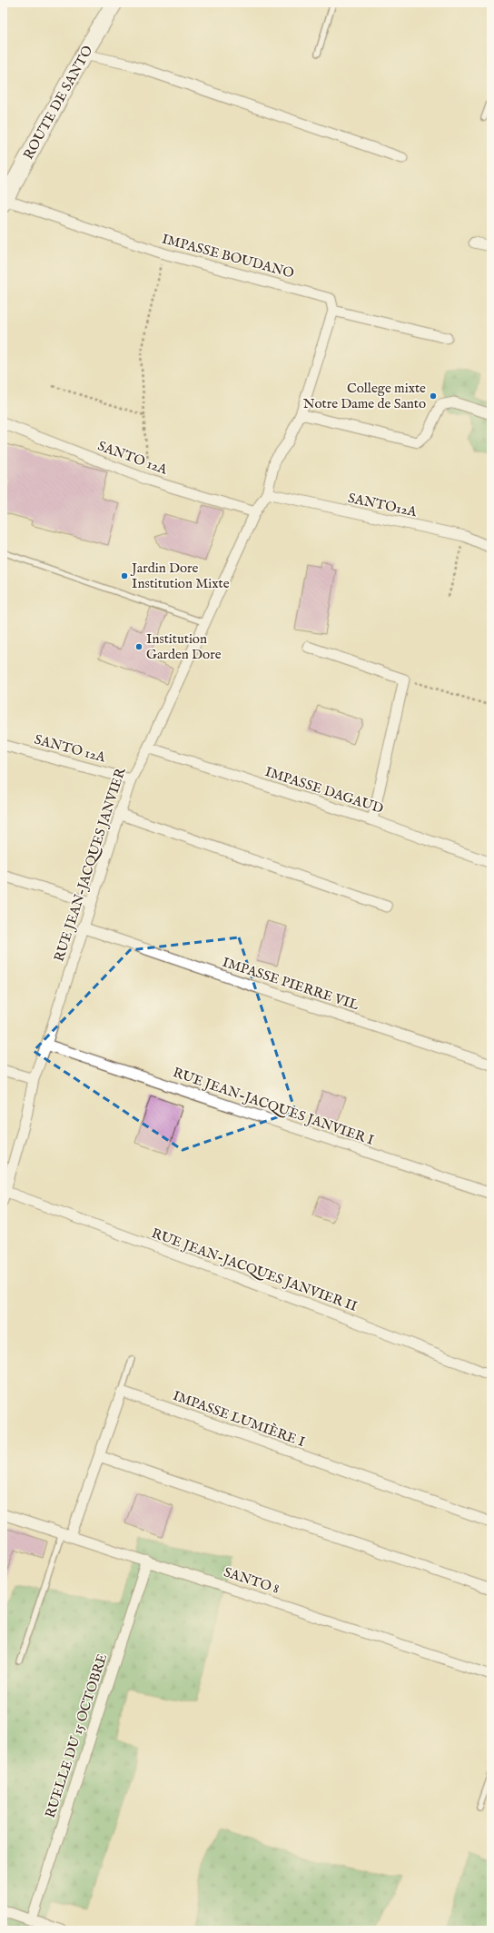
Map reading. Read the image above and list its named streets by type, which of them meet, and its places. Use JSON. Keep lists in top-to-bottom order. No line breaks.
{"streets":{"main road":["ROUTE DE SANTO"],"street":["IMPASSE BOUDANO","SANTO 12A","SANTO12A","IMPASSE DAGAUD","RUE JEAN-JACQUES JANVIER","IMPASSE PIERRE VIL","RUE JEAN-JACQUES JANVIER I","RUE JEAN-JACQUES JANVIER II","IMPASSE LUMIÈRE I","SANTO 8","RUELLE DU 15 OCTOBRE"]},"crossings":[["ROUTE DE SANTO","IMPASSE BOUDANO"],["SANTO 12A","RUE JEAN-JACQUES JANVIER"],["SANTO12A","RUE JEAN-JACQUES JANVIER"],["IMPASSE DAGAUD","RUE JEAN-JACQUES JANVIER"],["RUE JEAN-JACQUES JANVIER","IMPASSE PIERRE VIL"],["RUE JEAN-JACQUES JANVIER","RUE JEAN-JACQUES JANVIER I"],["RUE JEAN-JACQUES JANVIER","RUE JEAN-JACQUES JANVIER II"],["SANTO 8","RUELLE DU 15 OCTOBRE"]],"places":["College mixte Notre Dame de Santo","Jardin Dore Institution Mixte","Institution Garden Dore"]}
